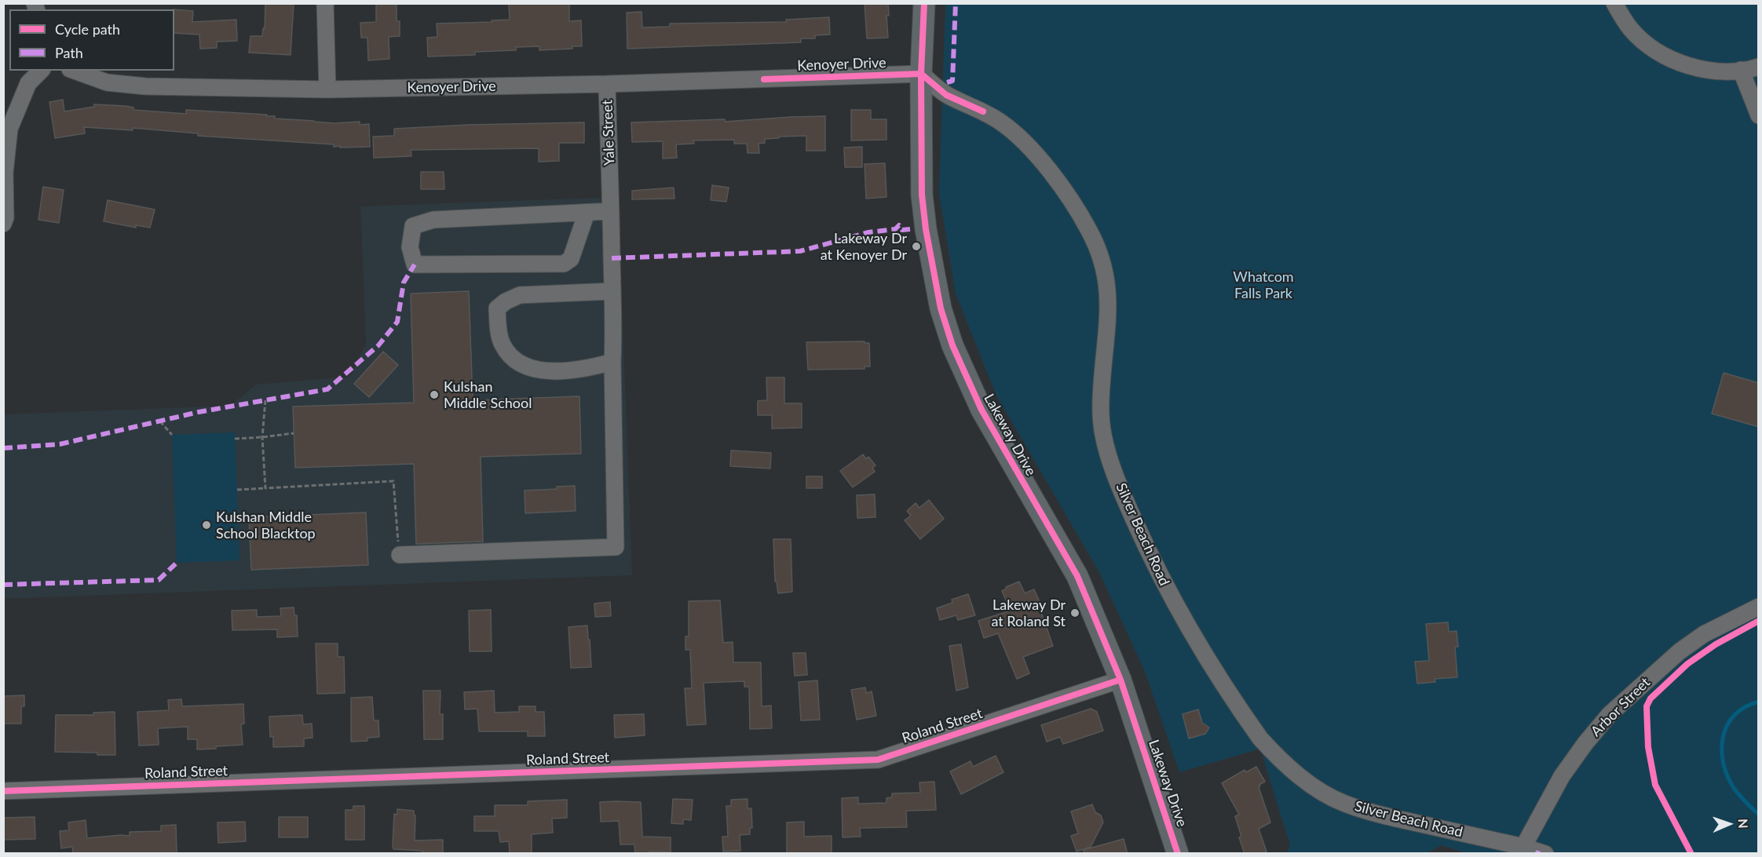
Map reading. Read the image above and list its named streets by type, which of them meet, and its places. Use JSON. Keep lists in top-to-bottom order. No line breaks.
{"streets":{"main road":["Lakeway Drive"],"street":["Kenoyer Drive","Yale Street","Silver Beach Road","Arbor Street","Roland Street"]},"crossings":[["Kenoyer Drive","Yale Street"],["Kenoyer Drive","Lakeway Drive"],["Kenoyer Drive","Silver Beach Road"],["Lakeway Drive","Silver Beach Road"],["Lakeway Drive","Roland Street"],["Silver Beach Road","Arbor Street"]],"parks":["Whatcom Falls Park"],"places":["Lakeway Dr at Kenoyer Dr","Kulshan Middle School","Kulshan Middle School Blacktop","Lakeway Dr at Roland St"],"legend":["Cycle path","Path"],"north":"right"}
